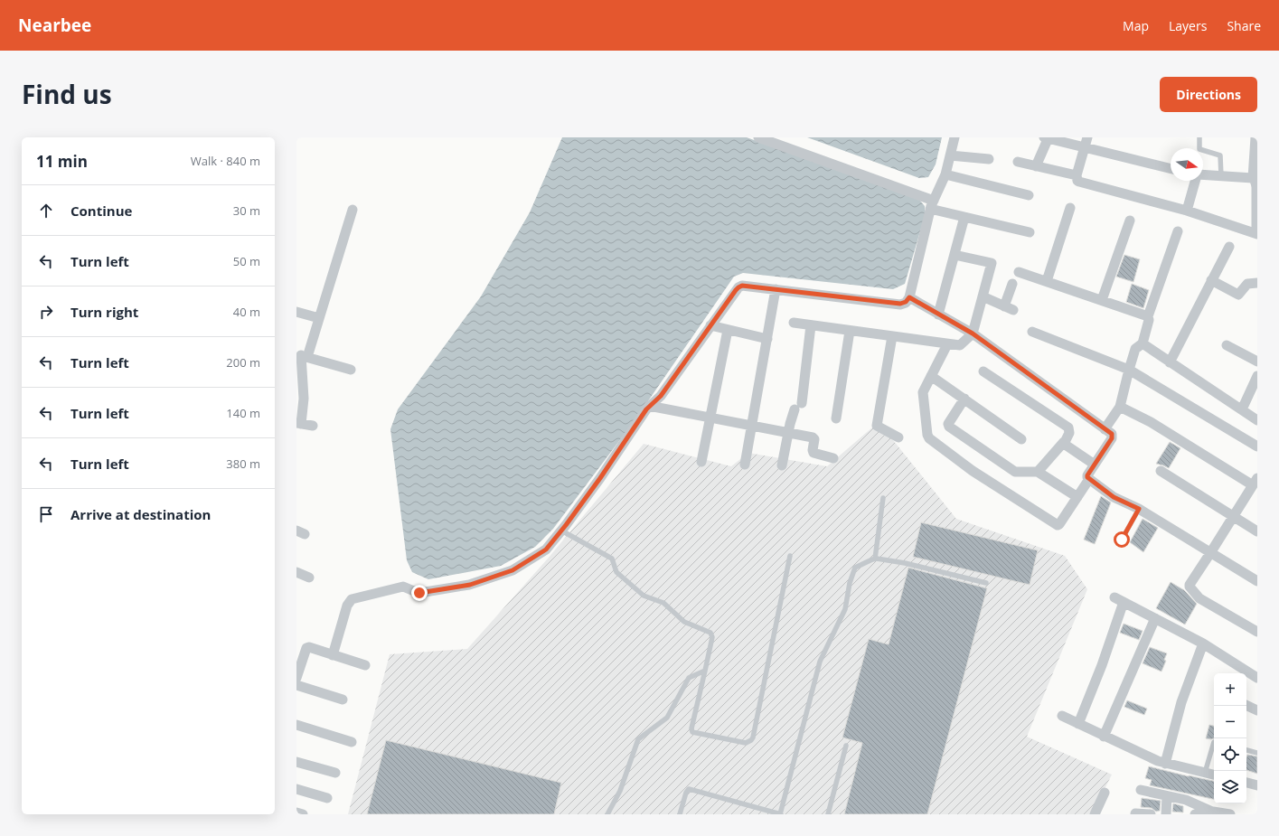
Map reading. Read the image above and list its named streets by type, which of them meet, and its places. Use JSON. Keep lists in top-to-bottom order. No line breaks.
{"north":"right","page":{"header":"Nearbee","nav":["Map","Layers","Share"],"title":"Find us","buttons":"Directions","heading":["11 min","Walk · 840 m"],"list":[["Continue","30 m"],["Turn left","50 m"],["Turn right","40 m"],["Turn left","200 m"],["Turn left","140 m"],["Turn left","380 m"],"Arrive at destination"],"map_buttons":["+","−"]}}
